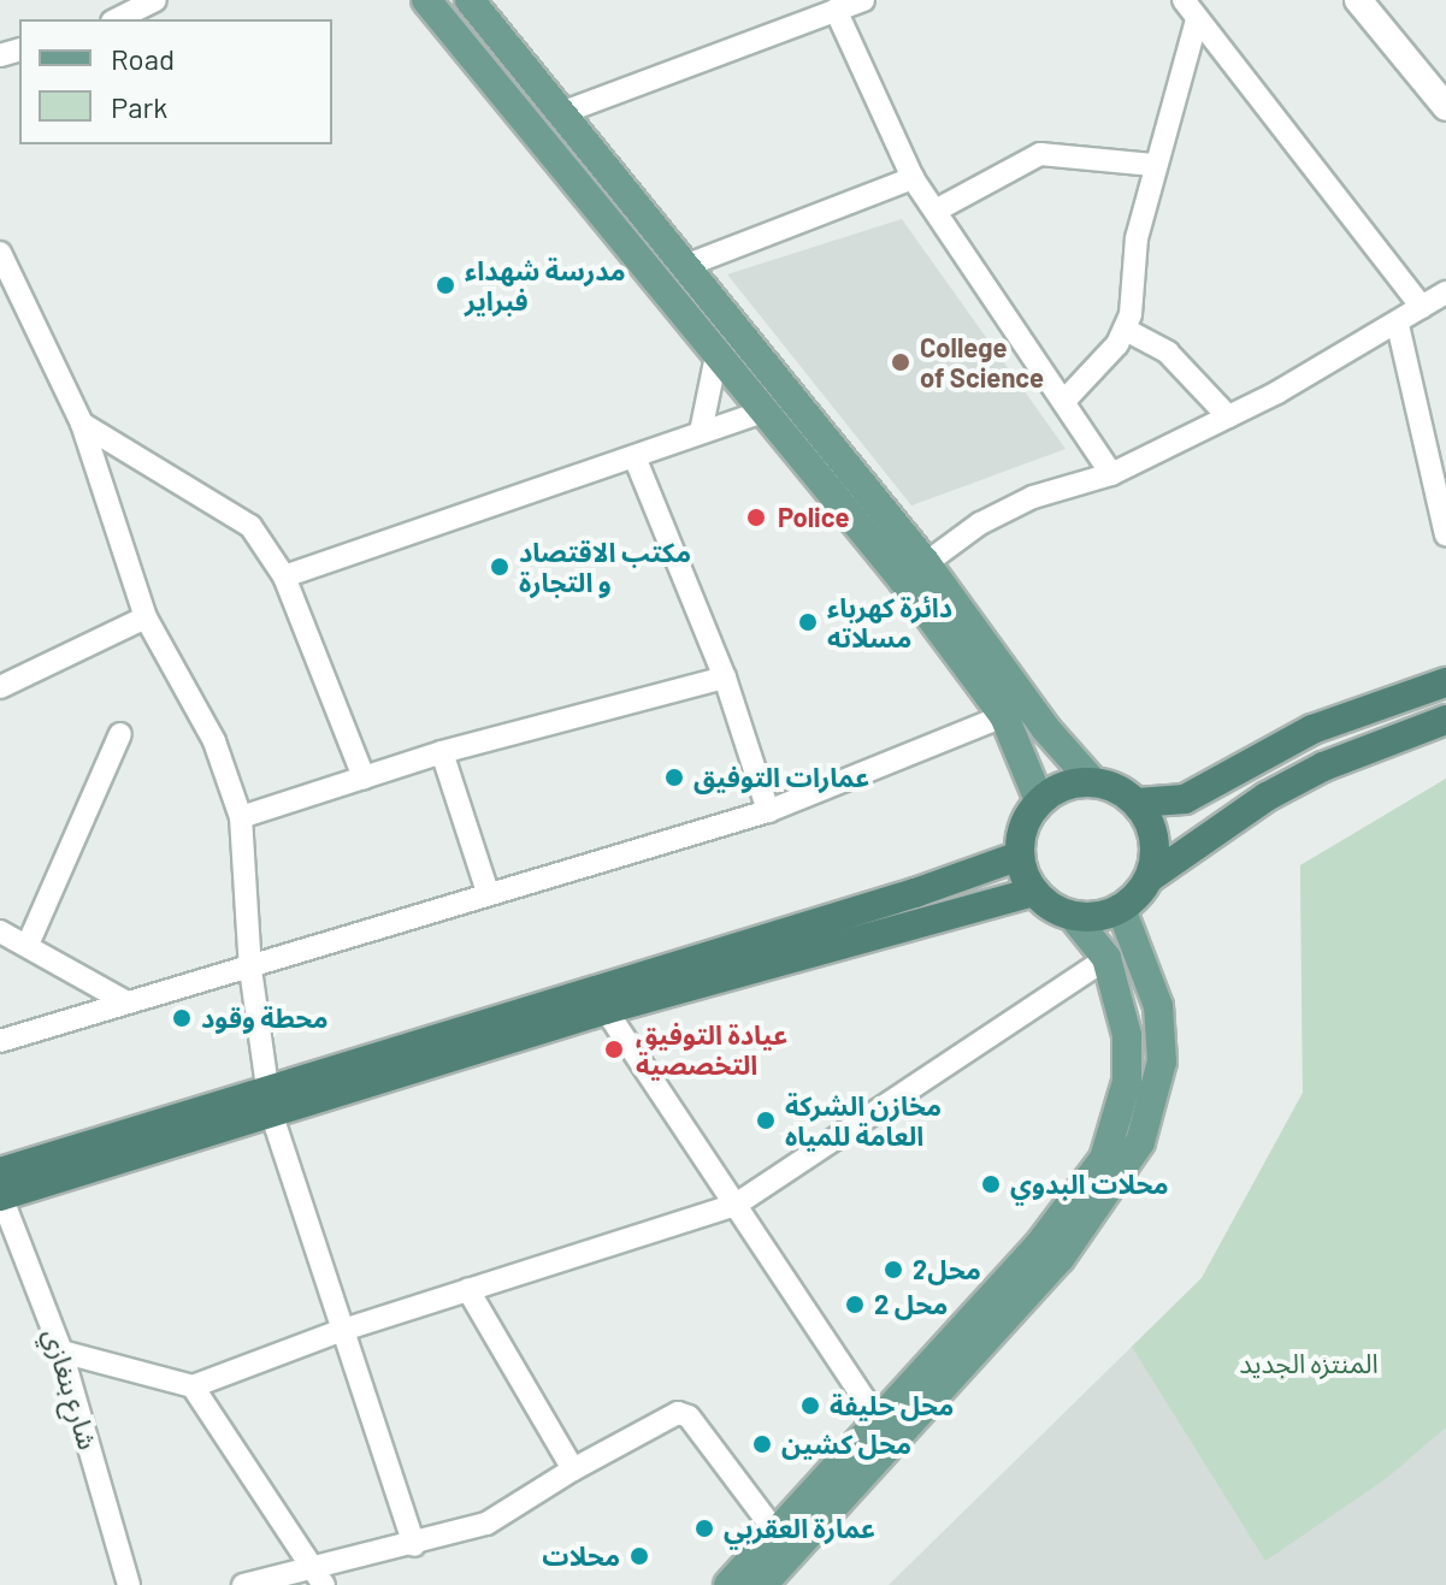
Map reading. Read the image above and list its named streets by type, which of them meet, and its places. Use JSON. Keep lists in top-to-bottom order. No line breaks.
{"streets":{"street":["شارع بنغازي"]},"parks":["المنتزه الجديد"],"places":["مدرسة شهداء فبراير","College of Science","Police","مكتب الاقتصاد و التجارة","دائرة كهرباء مسلاته","عمارات التوفيق","محطة وقود","عيادة التوفيق التخصصية","مخازن الشركة العامة للمياه","محلات البدوي","محل2","محل 2","محل حليفة","محل كشين","عمارة العقربي","محلات"],"legend":["Road","Park"]}
